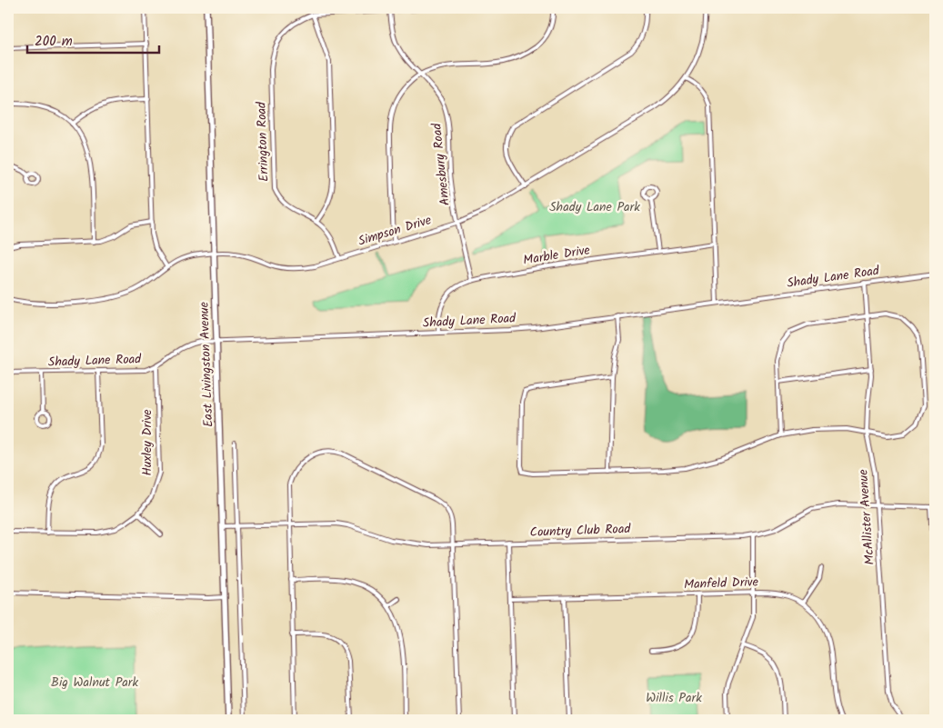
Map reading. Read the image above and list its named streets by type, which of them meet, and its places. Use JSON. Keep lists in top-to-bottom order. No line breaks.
{"streets":{"main road":["East Livingston Avenue"],"street":["Errington Road","Amesbury Road","Simpson Drive","Marble Drive","Shady Lane Road","Huxley Drive","McAllister Avenue","Country Club Road","Manfeld Drive"]},"crossings":[["Errington Road","Simpson Drive"],["Amesbury Road","Simpson Drive"],["Amesbury Road","Marble Drive"],["Simpson Drive","East Livingston Avenue"],["Marble Drive","Shady Lane Road"],["Shady Lane Road","East Livingston Avenue"],["Shady Lane Road","Huxley Drive"],["Shady Lane Road","McAllister Avenue"],["East Livingston Avenue","Country Club Road"],["McAllister Avenue","Country Club Road"]],"parks":["Shady Lane Park","Big Walnut Park","Willis Park"],"scale_bar":"200 m"}
